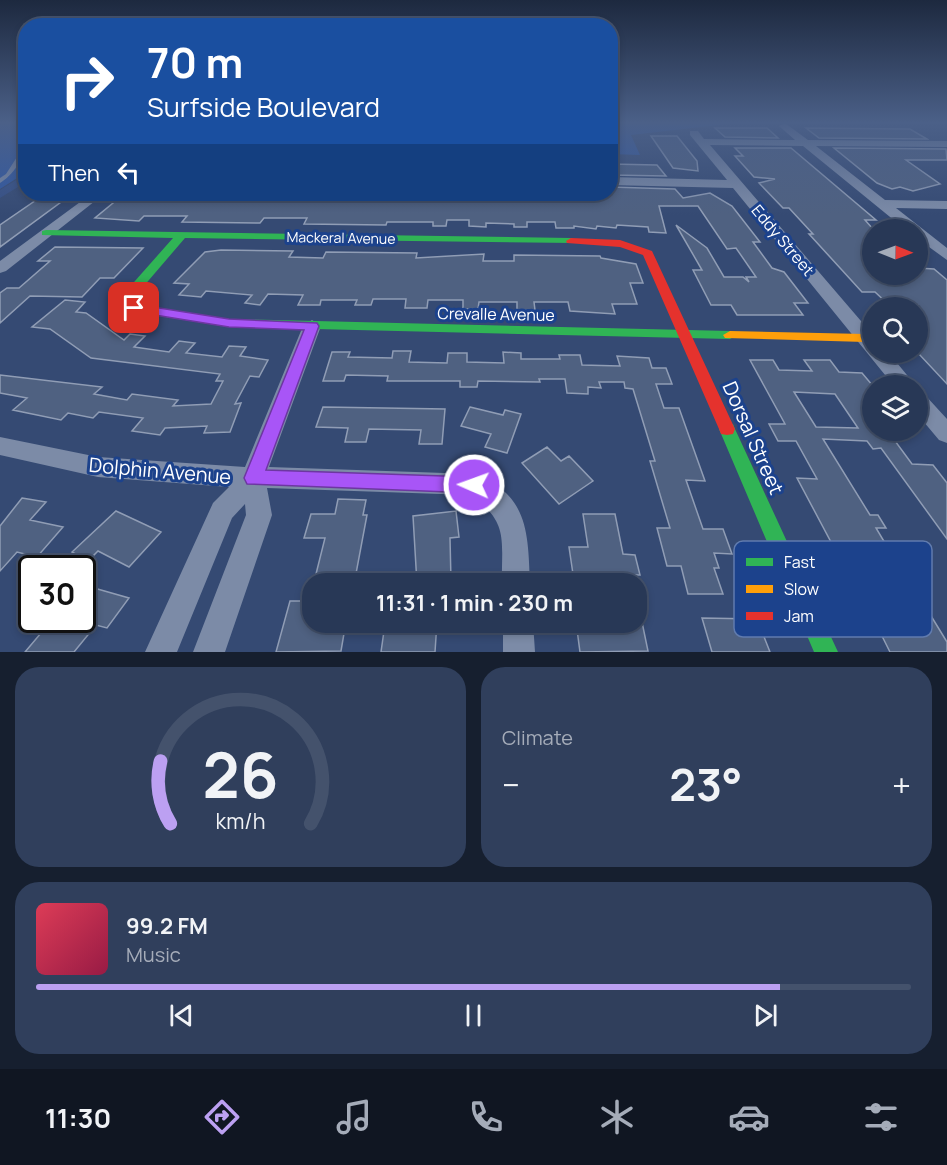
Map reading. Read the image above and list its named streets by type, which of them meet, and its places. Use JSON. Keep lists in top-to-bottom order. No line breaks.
{"streets":{"street":["Mackeral Avenue","Eddy Street","Crevalle Avenue","Dorsal Street","Dolphin Avenue"]},"crossings":[["Mackeral Avenue","Crevalle Avenue"],["Mackeral Avenue","Dorsal Street"],["Crevalle Avenue","Dorsal Street"]],"legend":["Fast","Slow","Jam"],"north":"right","page":{"turn":["70 m","Surfside Boulevard"],"then":"Then","limit":"30","trip":"11:31 · 1 min · 230 m","tile":"Climate","heat":["−","23°","+"],"song":["99.2 FM","Music"],"tabs":"11:30","gauge":["26","km/h"]}}
